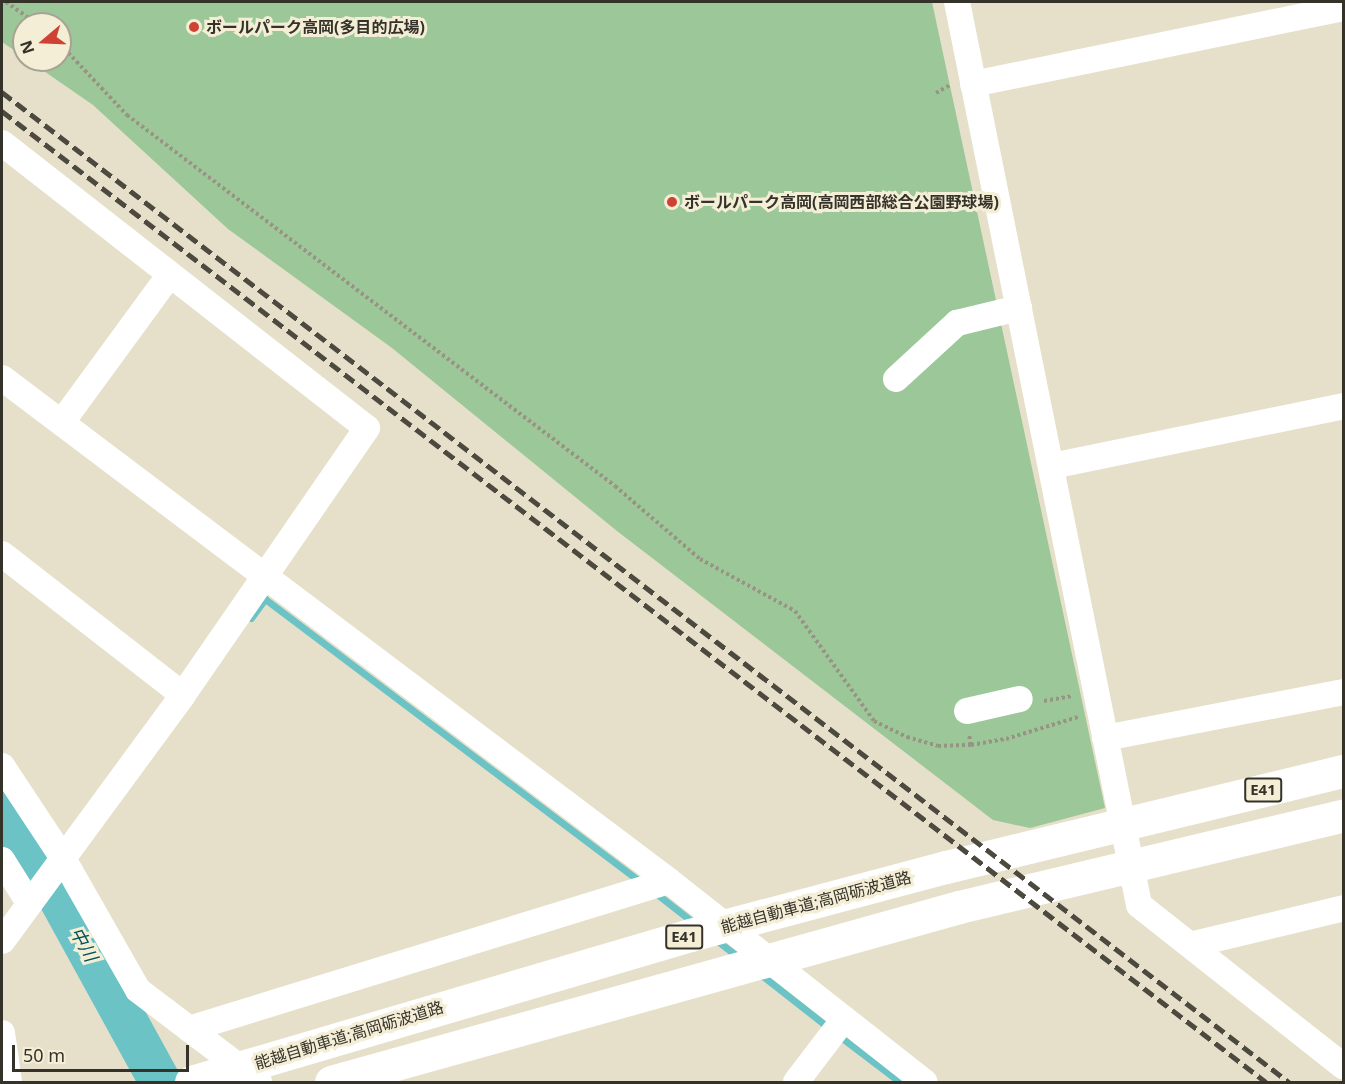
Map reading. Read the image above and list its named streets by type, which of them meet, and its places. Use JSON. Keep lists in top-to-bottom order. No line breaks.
{"streets":{"highway":["E41","能越自動車道;高岡砺波道路"]},"water":["中川"],"places":["ボールパーク高岡(多目的広場)","ボールパーク高岡(高岡西部総合公園野球場)"],"scale_bar":"50 m","north":"left"}
